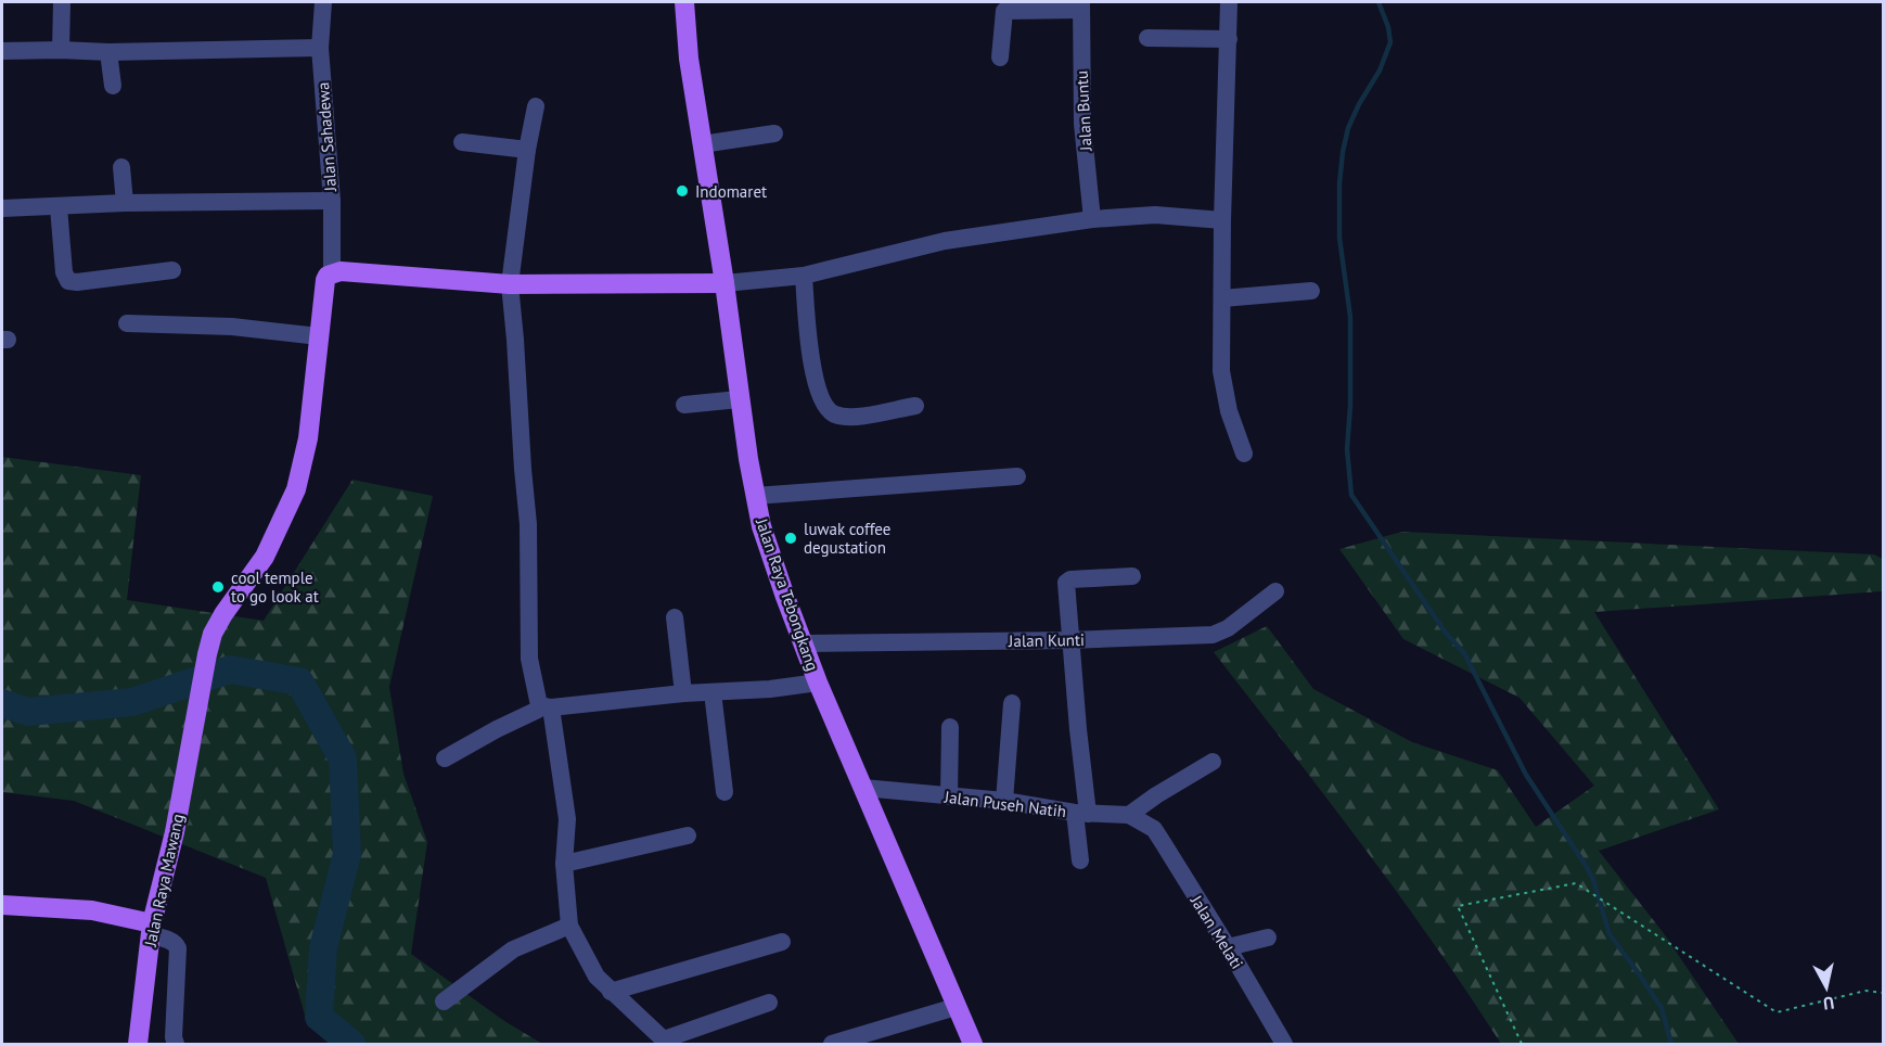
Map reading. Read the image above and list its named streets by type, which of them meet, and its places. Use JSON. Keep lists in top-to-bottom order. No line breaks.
{"streets":{"main road":["Jalan Raya Tebongkang","Jalan Raya Mawang"],"street":["Jalan Buntu","Jalan Sahadewa","Jalan Kunti","Jalan Puseh Natih","Jalan Melati"]},"crossings":[["Jalan Sahadewa","Jalan Raya Mawang"],["Jalan Raya Tebongkang","Jalan Kunti"],["Jalan Raya Tebongkang","Jalan Puseh Natih"],["Jalan Puseh Natih","Jalan Melati"]],"places":["Indomaret","luwak coffee degustation","cool temple to go look at"],"north":"bottom"}
